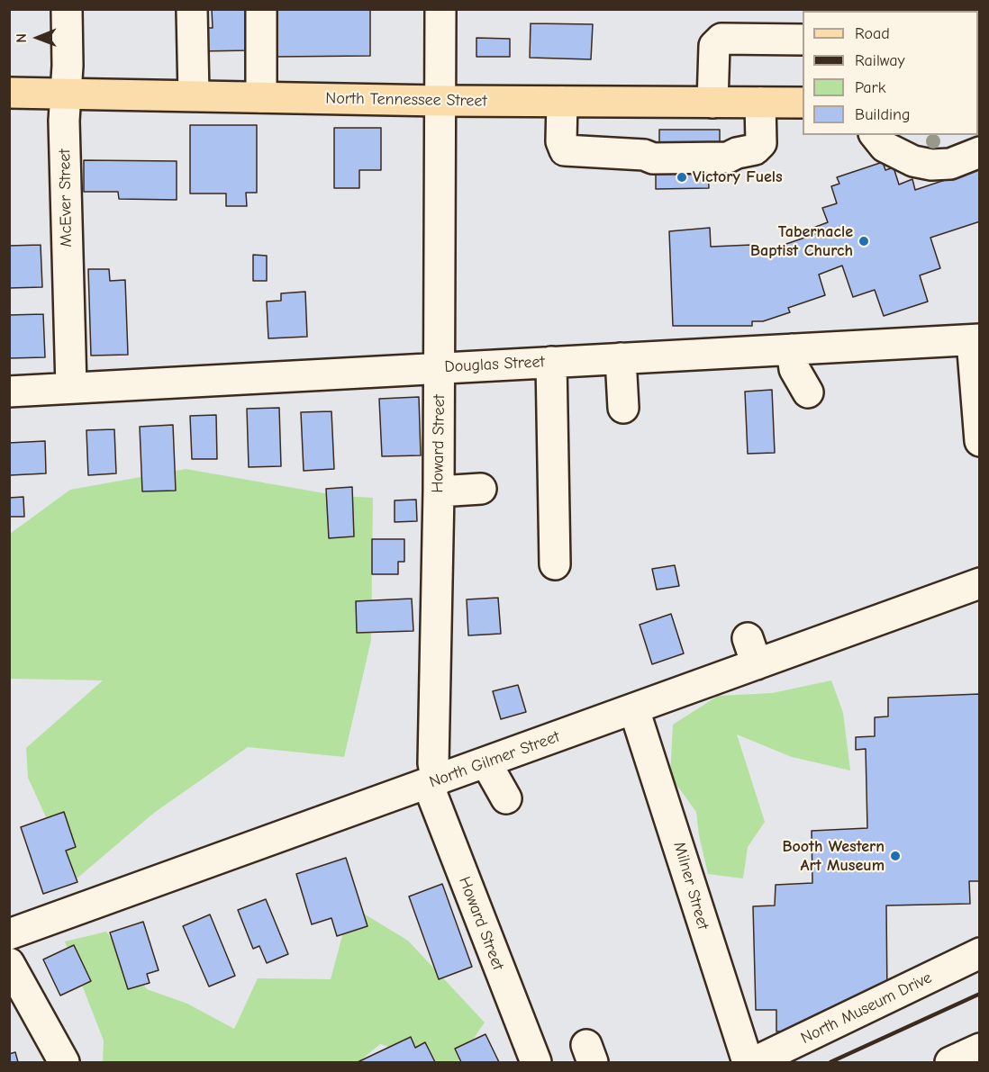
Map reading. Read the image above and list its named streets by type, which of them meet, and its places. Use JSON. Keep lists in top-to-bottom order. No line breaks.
{"streets":{"main road":["North Tennessee Street"],"street":["McEver Street","Douglas Street","Howard Street","North Gilmer Street","Milner Street","North Museum Drive"]},"crossings":[["North Tennessee Street","McEver Street"],["North Tennessee Street","Howard Street"],["McEver Street","Douglas Street"],["Douglas Street","Howard Street"],["Howard Street","North Gilmer Street"],["North Gilmer Street","Milner Street"]],"places":["Victory Fuels","Tabernacle Baptist Church","Booth Western Art Museum"],"legend":["Road","Railway","Park","Building"],"north":"left"}
